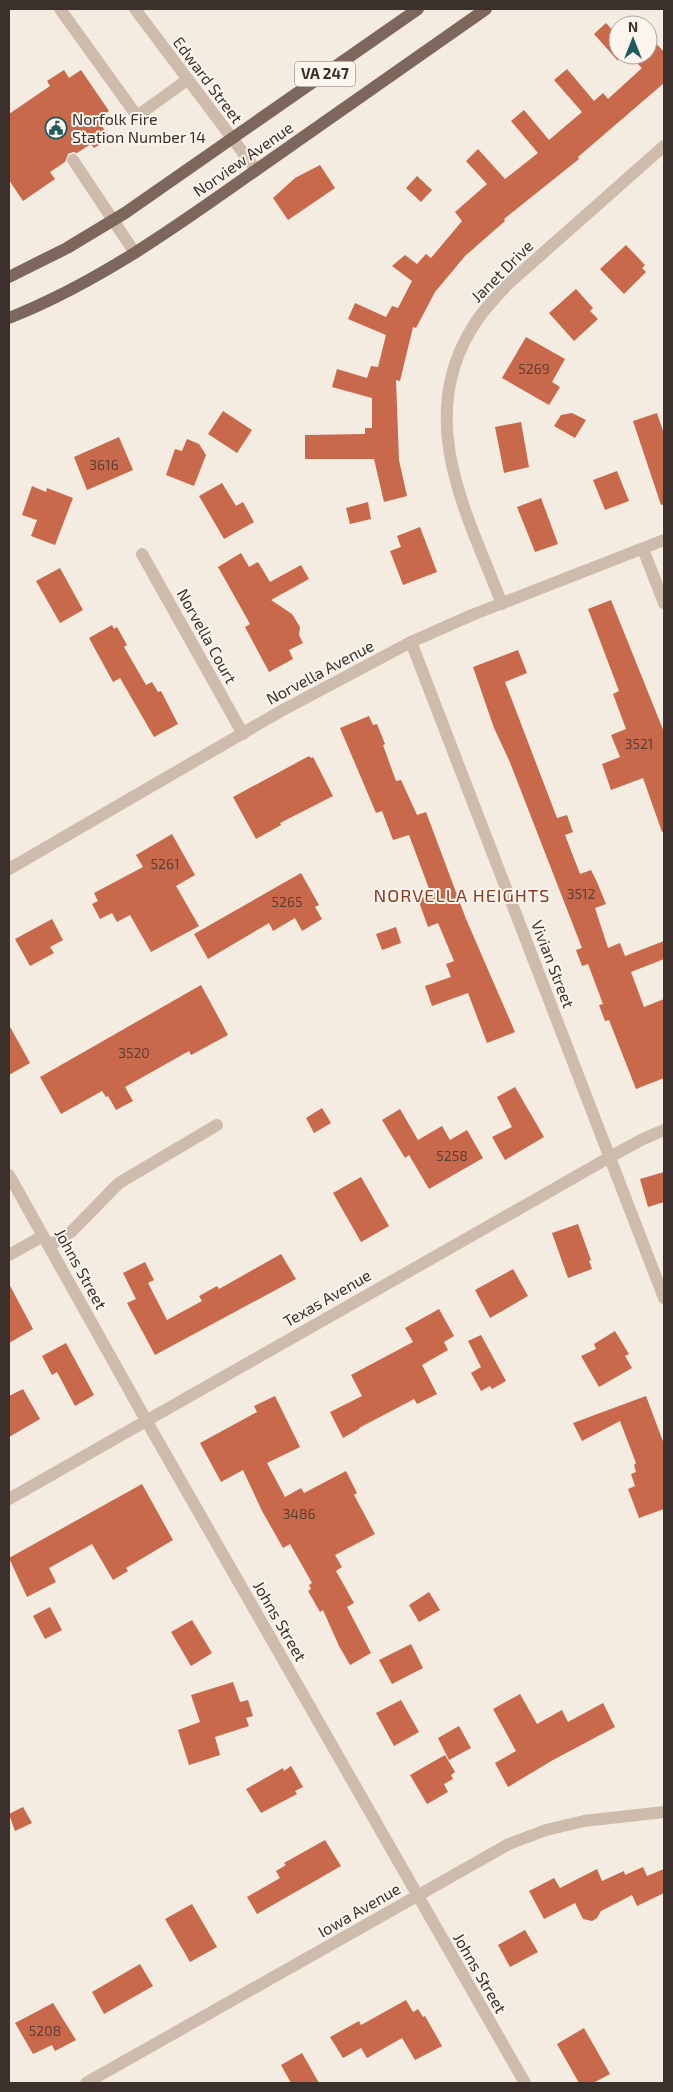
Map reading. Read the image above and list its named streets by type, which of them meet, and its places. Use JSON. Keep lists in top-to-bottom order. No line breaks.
{"streets":{"main road":["VA 247","Norview Avenue"],"street":["Edward Street","Janet Drive","Norvella Court","Norvella Avenue","Vivian Street","Johns Street","Texas Avenue","Iowa Avenue"]},"crossings":[["Edward Street","Norview Avenue"],["Janet Drive","Norvella Avenue"],["Norvella Court","Norvella Avenue"],["Norvella Avenue","Vivian Street"],["Vivian Street","Texas Avenue"],["Johns Street","Texas Avenue"],["Johns Street","Iowa Avenue"]],"districts":["NORVELLA HEIGHTS"],"places":{"public building":["Norfolk Fire Station Number 14"]},"house_numbers":["5269","3616","3521","5261","3512","5265","3520","5258","3486","5208"],"north":"top"}
